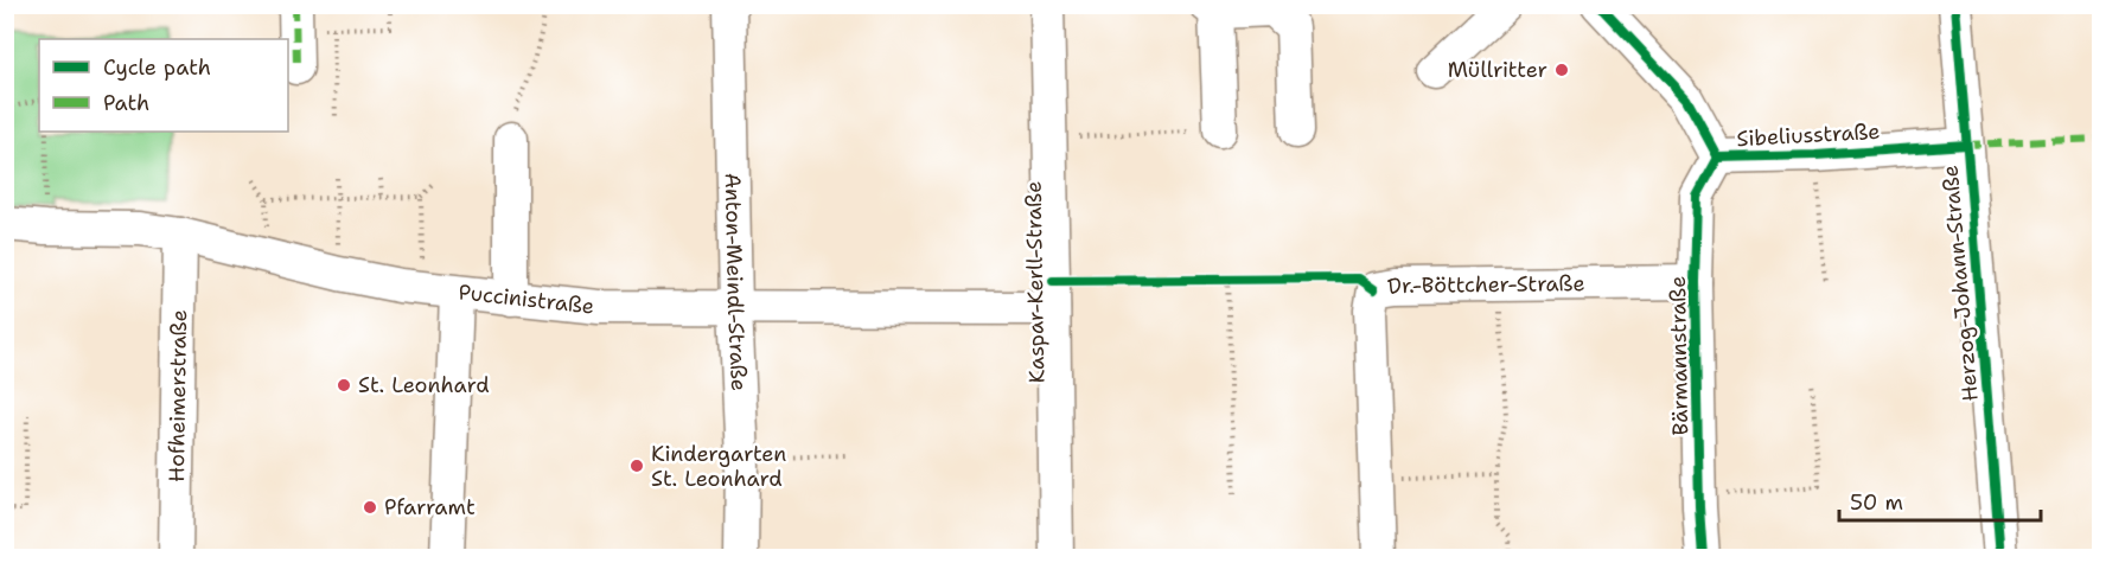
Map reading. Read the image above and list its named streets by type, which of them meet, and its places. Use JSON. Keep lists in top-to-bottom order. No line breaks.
{"streets":{"street":["Sibeliusstraße","Anton-Meindl-Straße","Kaspar-Kerll-Straße","Herzog-Johann-Straße","Dr.-Böttcher-Straße","Puccinistraße","Bärmannstraße","Hofheimerstraße"]},"crossings":[["Sibeliusstraße","Herzog-Johann-Straße"],["Sibeliusstraße","Bärmannstraße"],["Anton-Meindl-Straße","Puccinistraße"],["Kaspar-Kerll-Straße","Puccinistraße"],["Dr.-Böttcher-Straße","Bärmannstraße"],["Puccinistraße","Hofheimerstraße"]],"places":["Müllritter","St. Leonhard","Kindergarten St. Leonhard","Pfarramt"],"legend":["Cycle path","Path"],"scale_bar":"50 m"}
